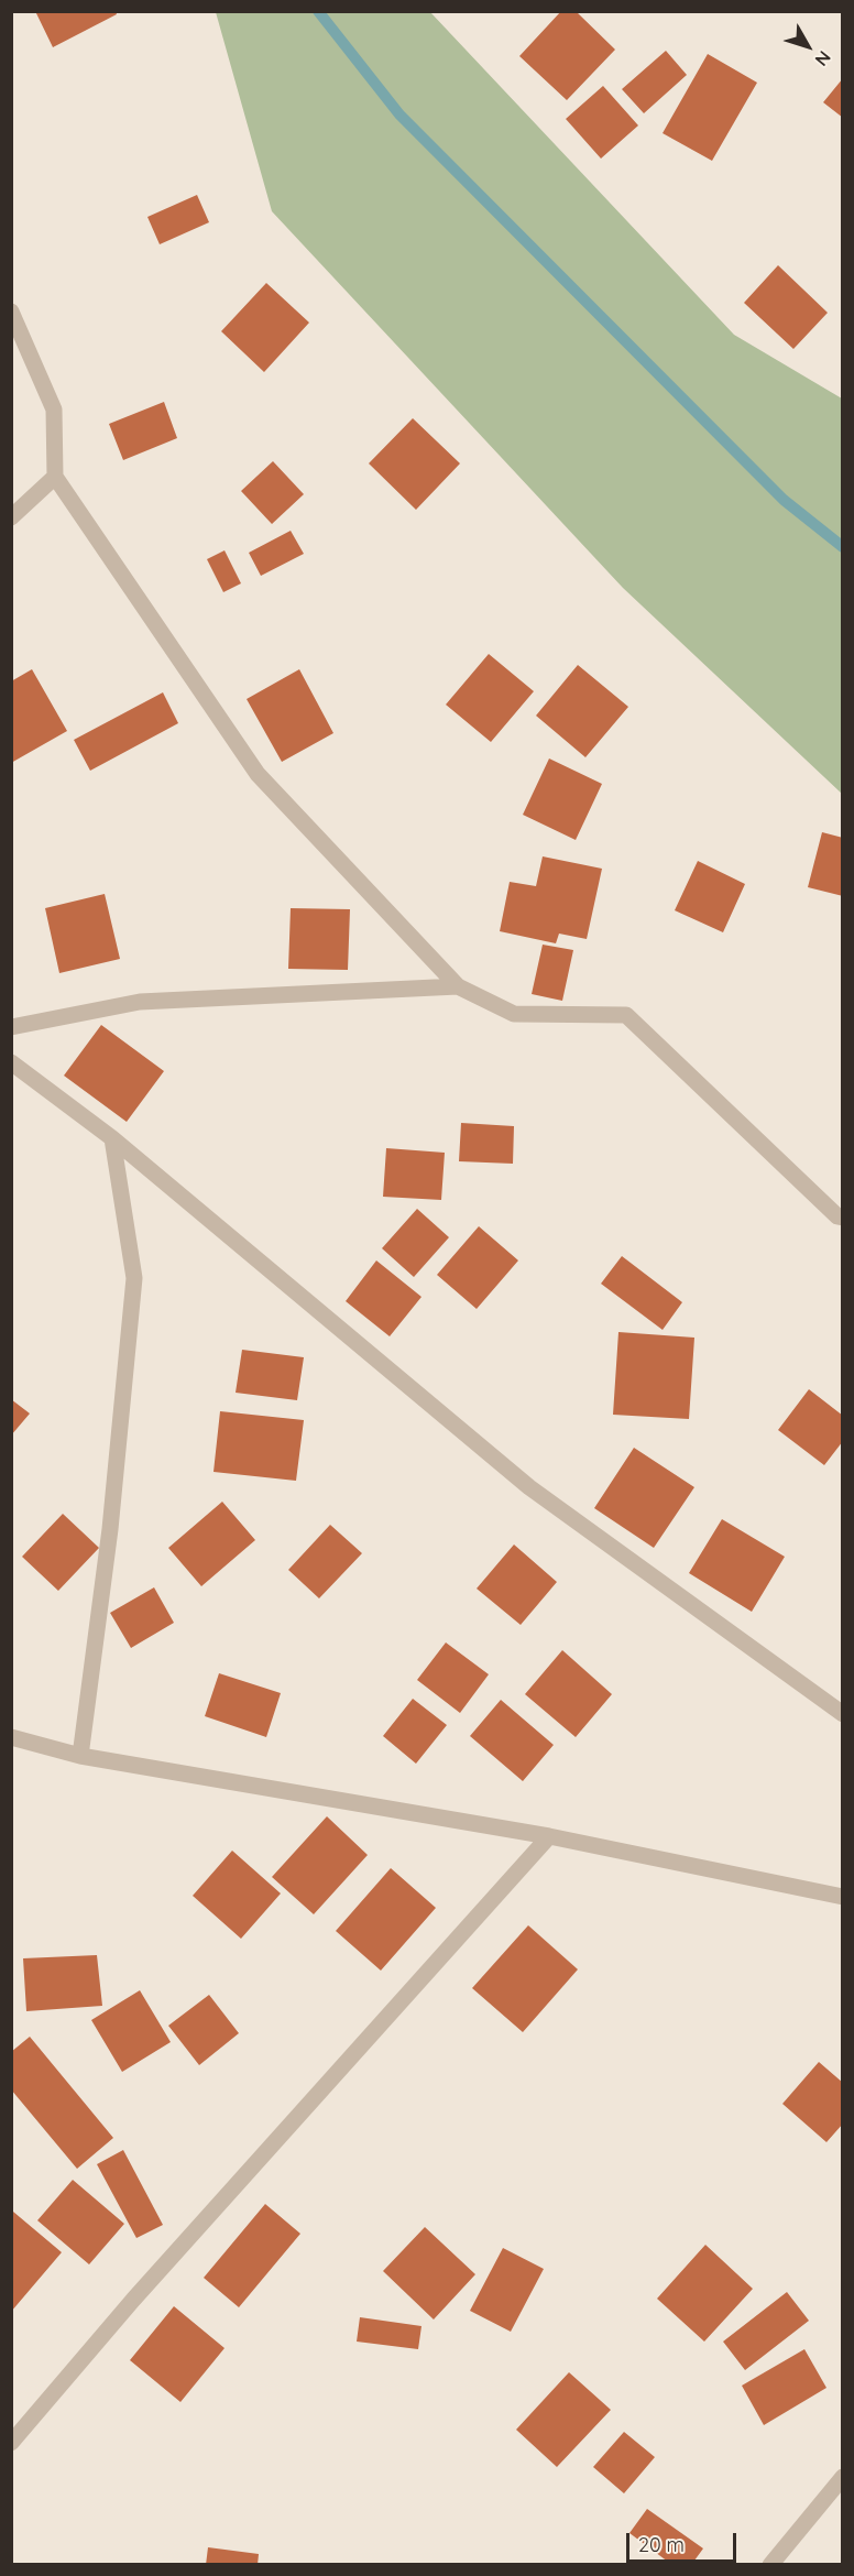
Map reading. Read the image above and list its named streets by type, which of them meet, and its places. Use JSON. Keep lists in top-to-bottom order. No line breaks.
{"scale_bar":"20 m","north":"bottom right"}
